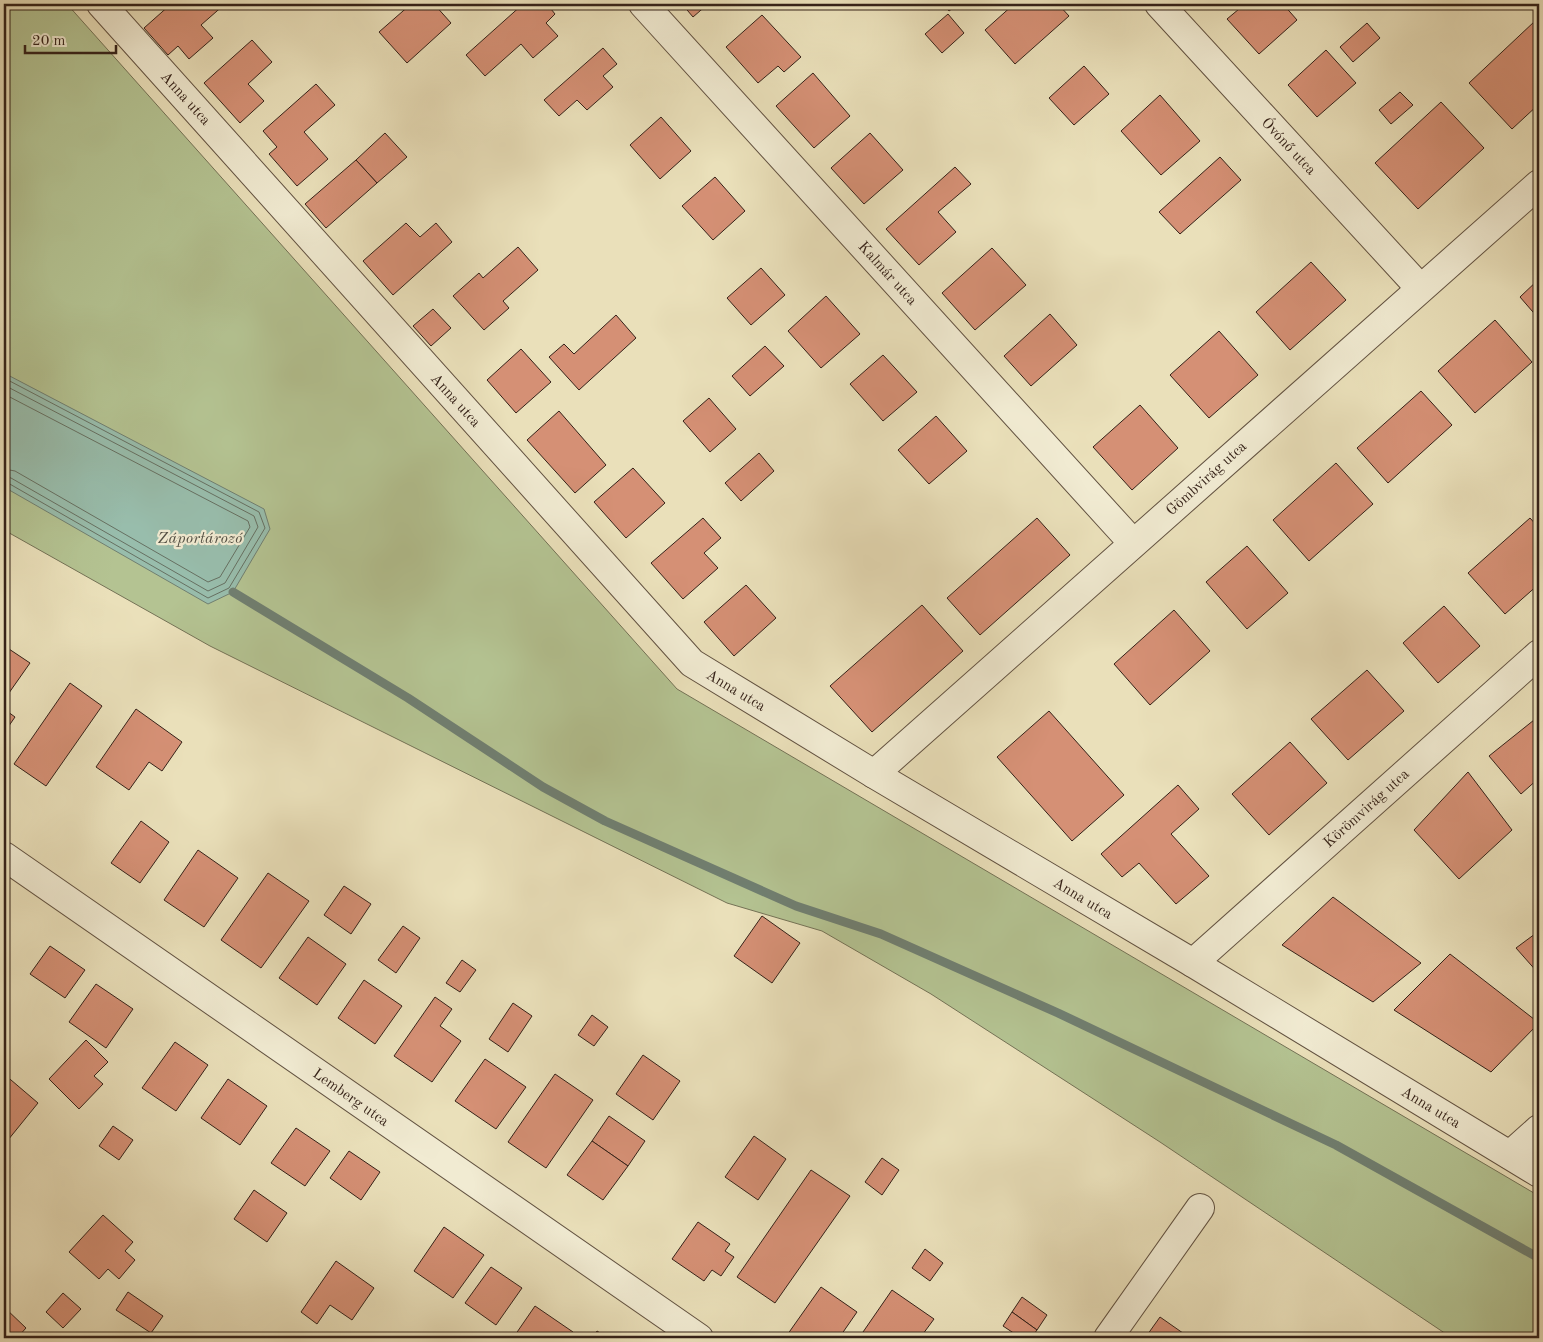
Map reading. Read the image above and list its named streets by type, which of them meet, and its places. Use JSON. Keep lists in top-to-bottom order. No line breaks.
{"streets":{"street":["Anna utca","Óvónő utca","Kalmár utca","Gömbvirág utca","Körömvirág utca","Lemberg utca"]},"crossings":[["Anna utca","Gömbvirág utca"],["Anna utca","Körömvirág utca"],["Óvónő utca","Gömbvirág utca"],["Kalmár utca","Gömbvirág utca"]],"water":["Záportározó"],"scale_bar":"20 m"}
